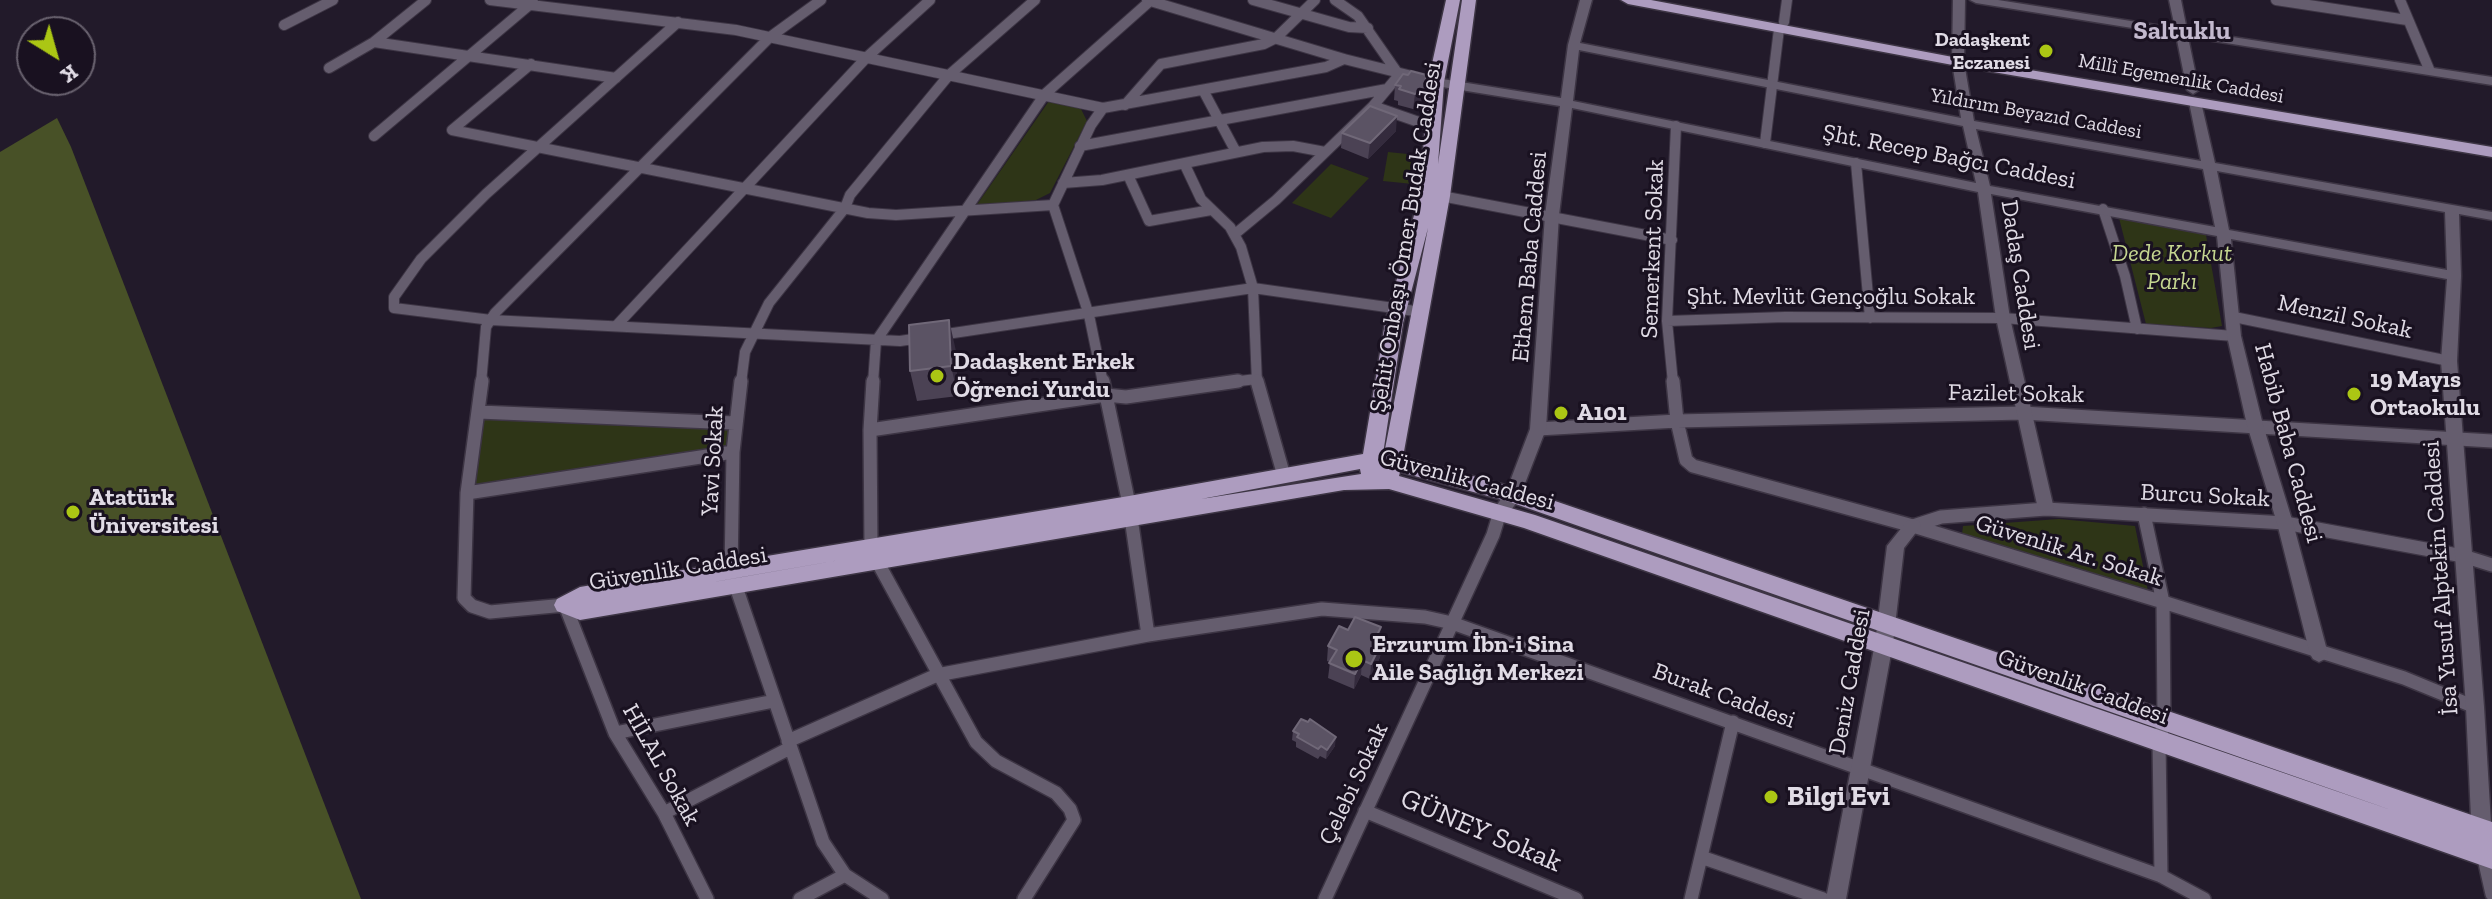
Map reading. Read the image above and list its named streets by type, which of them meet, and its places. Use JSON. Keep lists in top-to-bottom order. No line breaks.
{"streets":{"main road":["Millî Egemenlik Caddesi","Şehit Onbaşı Ömer Budak Caddesi","Güvenlik Caddesi"],"street":["Yıldırım Beyazıd Caddesi","Şht. Recep Bağcı Caddesi","Semerkent Sokak","Ethem Baba Caddesi","Dadaş Caddesi","Şht. Mevlüt Gençoğlu Sokak","Menzil Sokak","Fazilet Sokak","Habib Baba Caddesi","Yavi Sokak","Burcu Sokak","Güvenlik Ar. Sokak","İsa Yusuf Alptekin Caddesi","Deniz Caddesi","Burak Caddesi","HİLAL Sokak","Çelebi Sokak","GÜNEY Sokak"]},"crossings":[["Millî Egemenlik Caddesi","Dadaş Caddesi"],["Millî Egemenlik Caddesi","Habib Baba Caddesi"],["Yıldırım Beyazıd Caddesi","Ethem Baba Caddesi"],["Yıldırım Beyazıd Caddesi","Dadaş Caddesi"],["Yıldırım Beyazıd Caddesi","Habib Baba Caddesi"],["Yıldırım Beyazıd Caddesi","İsa Yusuf Alptekin Caddesi"],["Şht. Recep Bağcı Caddesi","Şehit Onbaşı Ömer Budak Caddesi"],["Şht. Recep Bağcı Caddesi","Semerkent Sokak"],["Şht. Recep Bağcı Caddesi","Ethem Baba Caddesi"],["Şht. Recep Bağcı Caddesi","Dadaş Caddesi"],["Şht. Recep Bağcı Caddesi","Habib Baba Caddesi"],["Şht. Recep Bağcı Caddesi","İsa Yusuf Alptekin Caddesi"],["Şehit Onbaşı Ömer Budak Caddesi","Güvenlik Caddesi"],["Semerkent Sokak","Şht. Mevlüt Gençoğlu Sokak"],["Semerkent Sokak","Fazilet Sokak"],["Semerkent Sokak","Güvenlik Ar. Sokak"],["Ethem Baba Caddesi","Fazilet Sokak"],["Ethem Baba Caddesi","Güvenlik Caddesi"],["Ethem Baba Caddesi","Çelebi Sokak"],["Dadaş Caddesi","Şht. Mevlüt Gençoğlu Sokak"],["Dadaş Caddesi","Fazilet Sokak"],["Dadaş Caddesi","Burcu Sokak"],["Şht. Mevlüt Gençoğlu Sokak","Habib Baba Caddesi"],["Menzil Sokak","Habib Baba Caddesi"],["Menzil Sokak","İsa Yusuf Alptekin Caddesi"],["Fazilet Sokak","Habib Baba Caddesi"],["Fazilet Sokak","Güvenlik Ar. Sokak"],["Fazilet Sokak","İsa Yusuf Alptekin Caddesi"],["Habib Baba Caddesi","Burcu Sokak"],["Habib Baba Caddesi","Güvenlik Ar. Sokak"],["Yavi Sokak","Güvenlik Caddesi"],["Yavi Sokak","Burak Caddesi"],["Güvenlik Caddesi","İsa Yusuf Alptekin Caddesi"],["Güvenlik Caddesi","Deniz Caddesi"],["Güvenlik Caddesi","HİLAL Sokak"],["Güvenlik Caddesi","Çelebi Sokak"],["Burcu Sokak","Güvenlik Ar. Sokak"],["Burcu Sokak","İsa Yusuf Alptekin Caddesi"],["Burcu Sokak","Deniz Caddesi"],["Güvenlik Ar. Sokak","İsa Yusuf Alptekin Caddesi"],["Güvenlik Ar. Sokak","Deniz Caddesi"],["Deniz Caddesi","Burak Caddesi"],["Burak Caddesi","HİLAL Sokak"],["Burak Caddesi","Çelebi Sokak"],["Çelebi Sokak","GÜNEY Sokak"]],"districts":["Saltuklu"],"parks":["Dede Korkut Parkı"],"places":["Dadaşkent Eczanesi","Dadaşkent Erkek Öğrenci Yurdu","19 Mayıs Ortaokulu","A101","Atatürk Üniversitesi","Erzurum İbn-i Sina Aile Sağlığı Merkezi","Bilgi Evi"],"north":"bottom right"}
